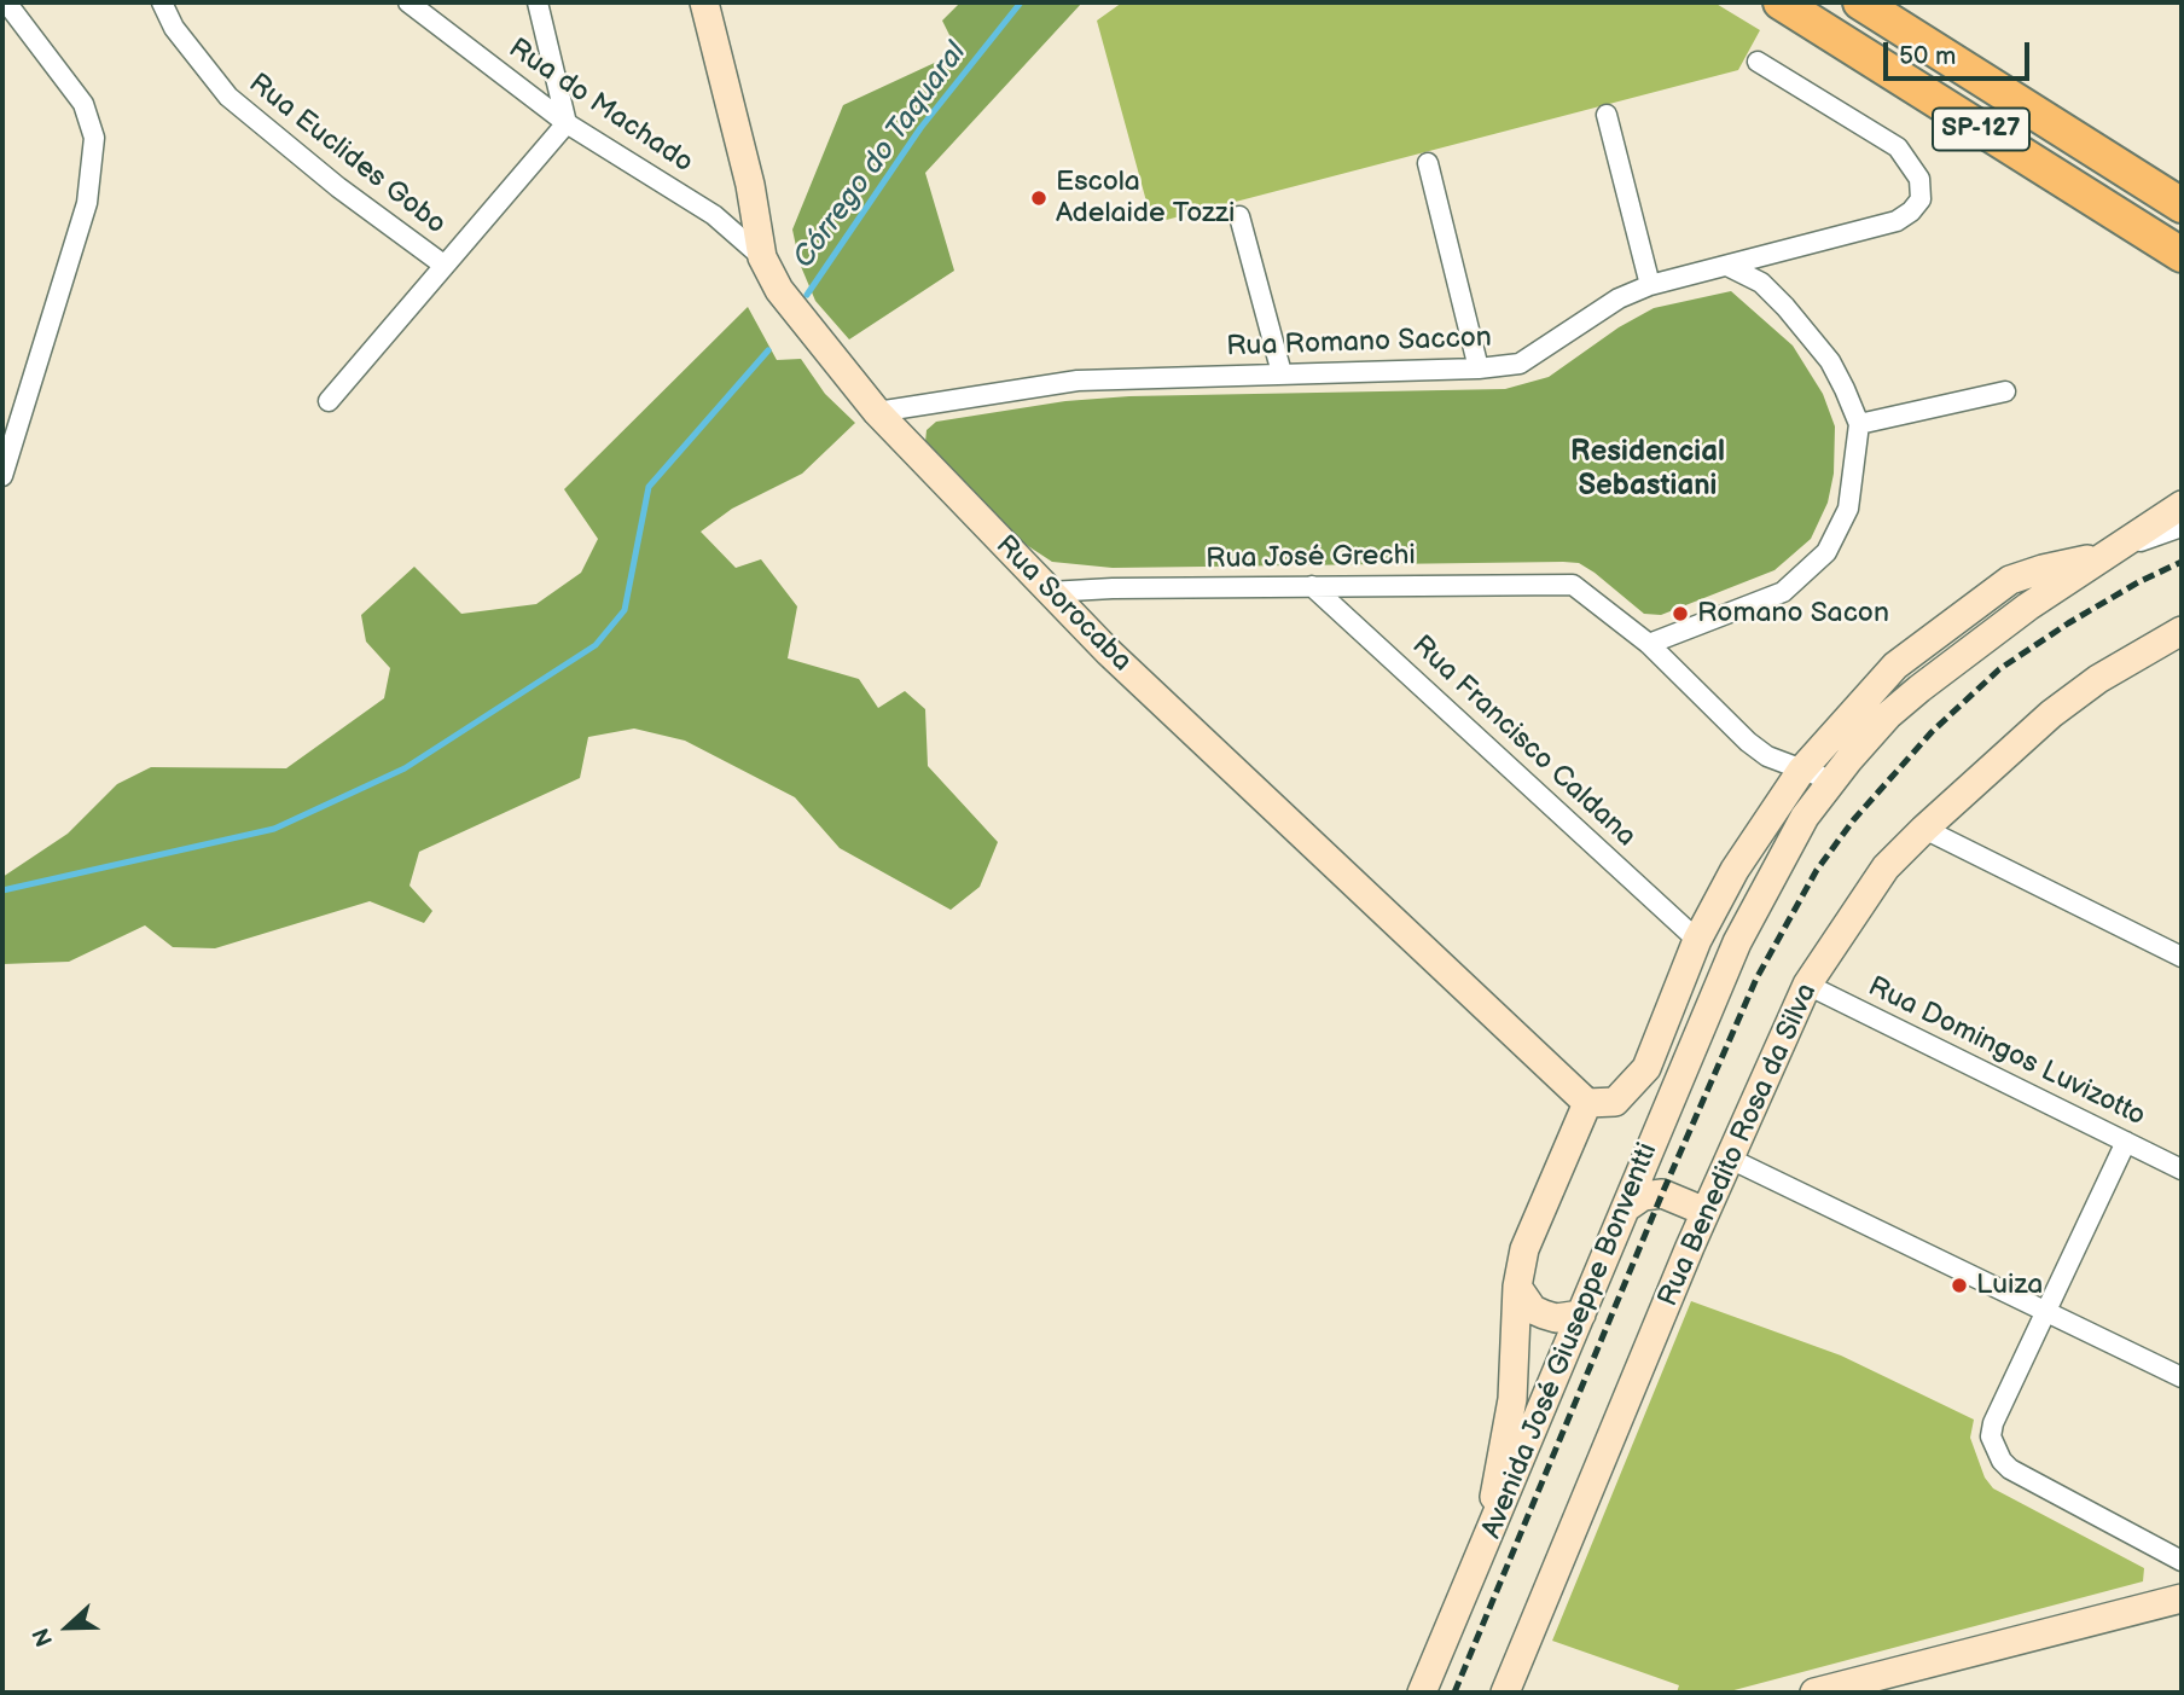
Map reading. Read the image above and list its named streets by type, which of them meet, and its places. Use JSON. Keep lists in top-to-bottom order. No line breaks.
{"streets":{"highway":["SP-127"],"street":["Rua do Machado","Rua Euclides Gobo","Rua Romano Saccon","Rua José Grechi","Rua Sorocaba","Rua Francisco Caldana","Rua Domingos Luvizotto","Rua Benedito Rosa da Silva","Avenida José Giuseppe Bonventti"]},"crossings":[["Rua do Machado","Rua Sorocaba"],["Rua Romano Saccon","Rua Sorocaba"],["Rua José Grechi","Rua Sorocaba"],["Rua José Grechi","Rua Francisco Caldana"],["Rua Sorocaba","Avenida José Giuseppe Bonventti"],["Rua Francisco Caldana","Avenida José Giuseppe Bonventti"],["Rua Domingos Luvizotto","Rua Benedito Rosa da Silva"]],"districts":["Residencial Sebastiani"],"water":["Córrego do Taquaral"],"places":["Escola Adelaide Tozzi","Romano Sacon","Luiza"],"scale_bar":"50 m","north":"left"}
